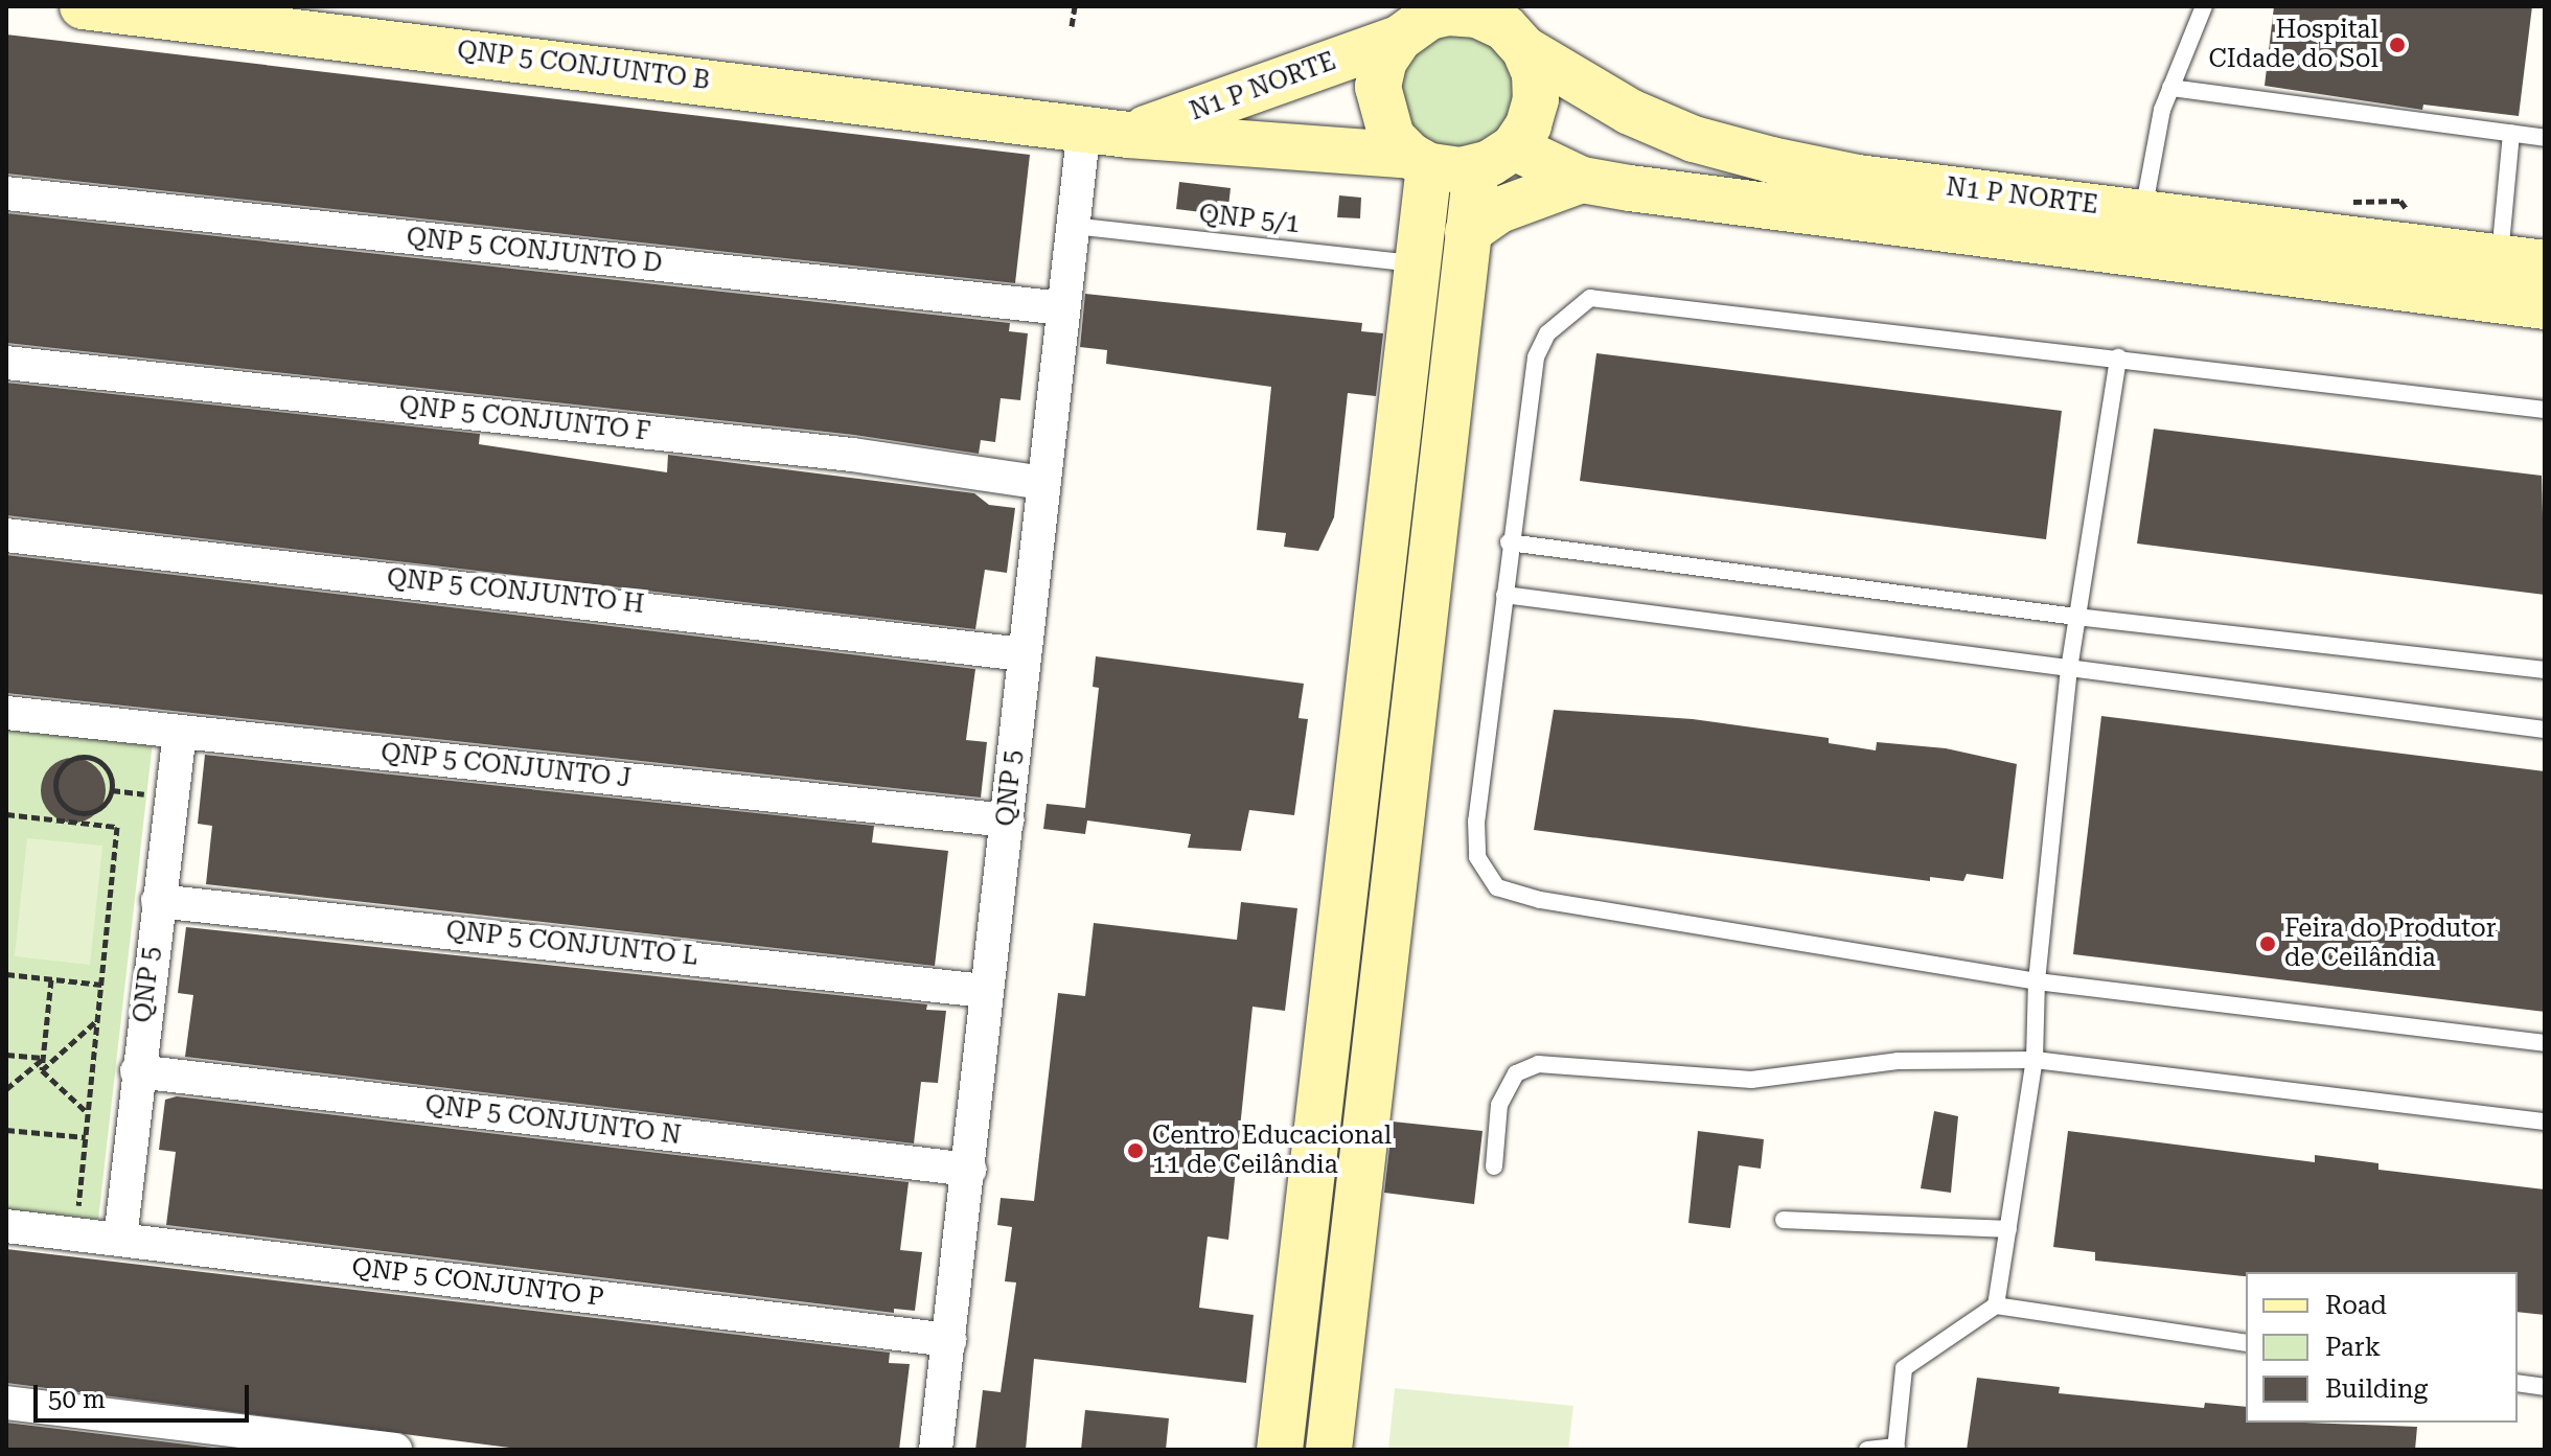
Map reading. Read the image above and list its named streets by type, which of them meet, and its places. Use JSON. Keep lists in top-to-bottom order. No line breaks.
{"streets":{"main road":["QNP 5 CONJUNTO B","N1 P NORTE"],"street":["QNP 5 CONJUNTO D","QNP 5 CONJUNTO F","QNP 5 CONJUNTO H","QNP 5 CONJUNTO J","QNP 5","QNP 5 CONJUNTO L","QNP 5 CONJUNTO N","QNP 5 CONJUNTO P"],"lane":["QNP 5/1"]},"crossings":[["QNP 5 CONJUNTO B","N1 P NORTE"],["QNP 5 CONJUNTO B","QNP 5"],["N1 P NORTE","QNP 5"],["QNP 5/1","QNP 5"],["QNP 5 CONJUNTO D","QNP 5"],["QNP 5 CONJUNTO F","QNP 5"],["QNP 5 CONJUNTO H","QNP 5"],["QNP 5 CONJUNTO J","QNP 5"],["QNP 5","QNP 5 CONJUNTO L"],["QNP 5","QNP 5 CONJUNTO N"],["QNP 5","QNP 5 CONJUNTO P"]],"places":["Hospital CIdade do Sol","Feira do Produtor de Ceilândia","Centro Educacional 11 de Ceilândia"],"legend":["Road","Park","Building"],"scale_bar":"50 m"}
